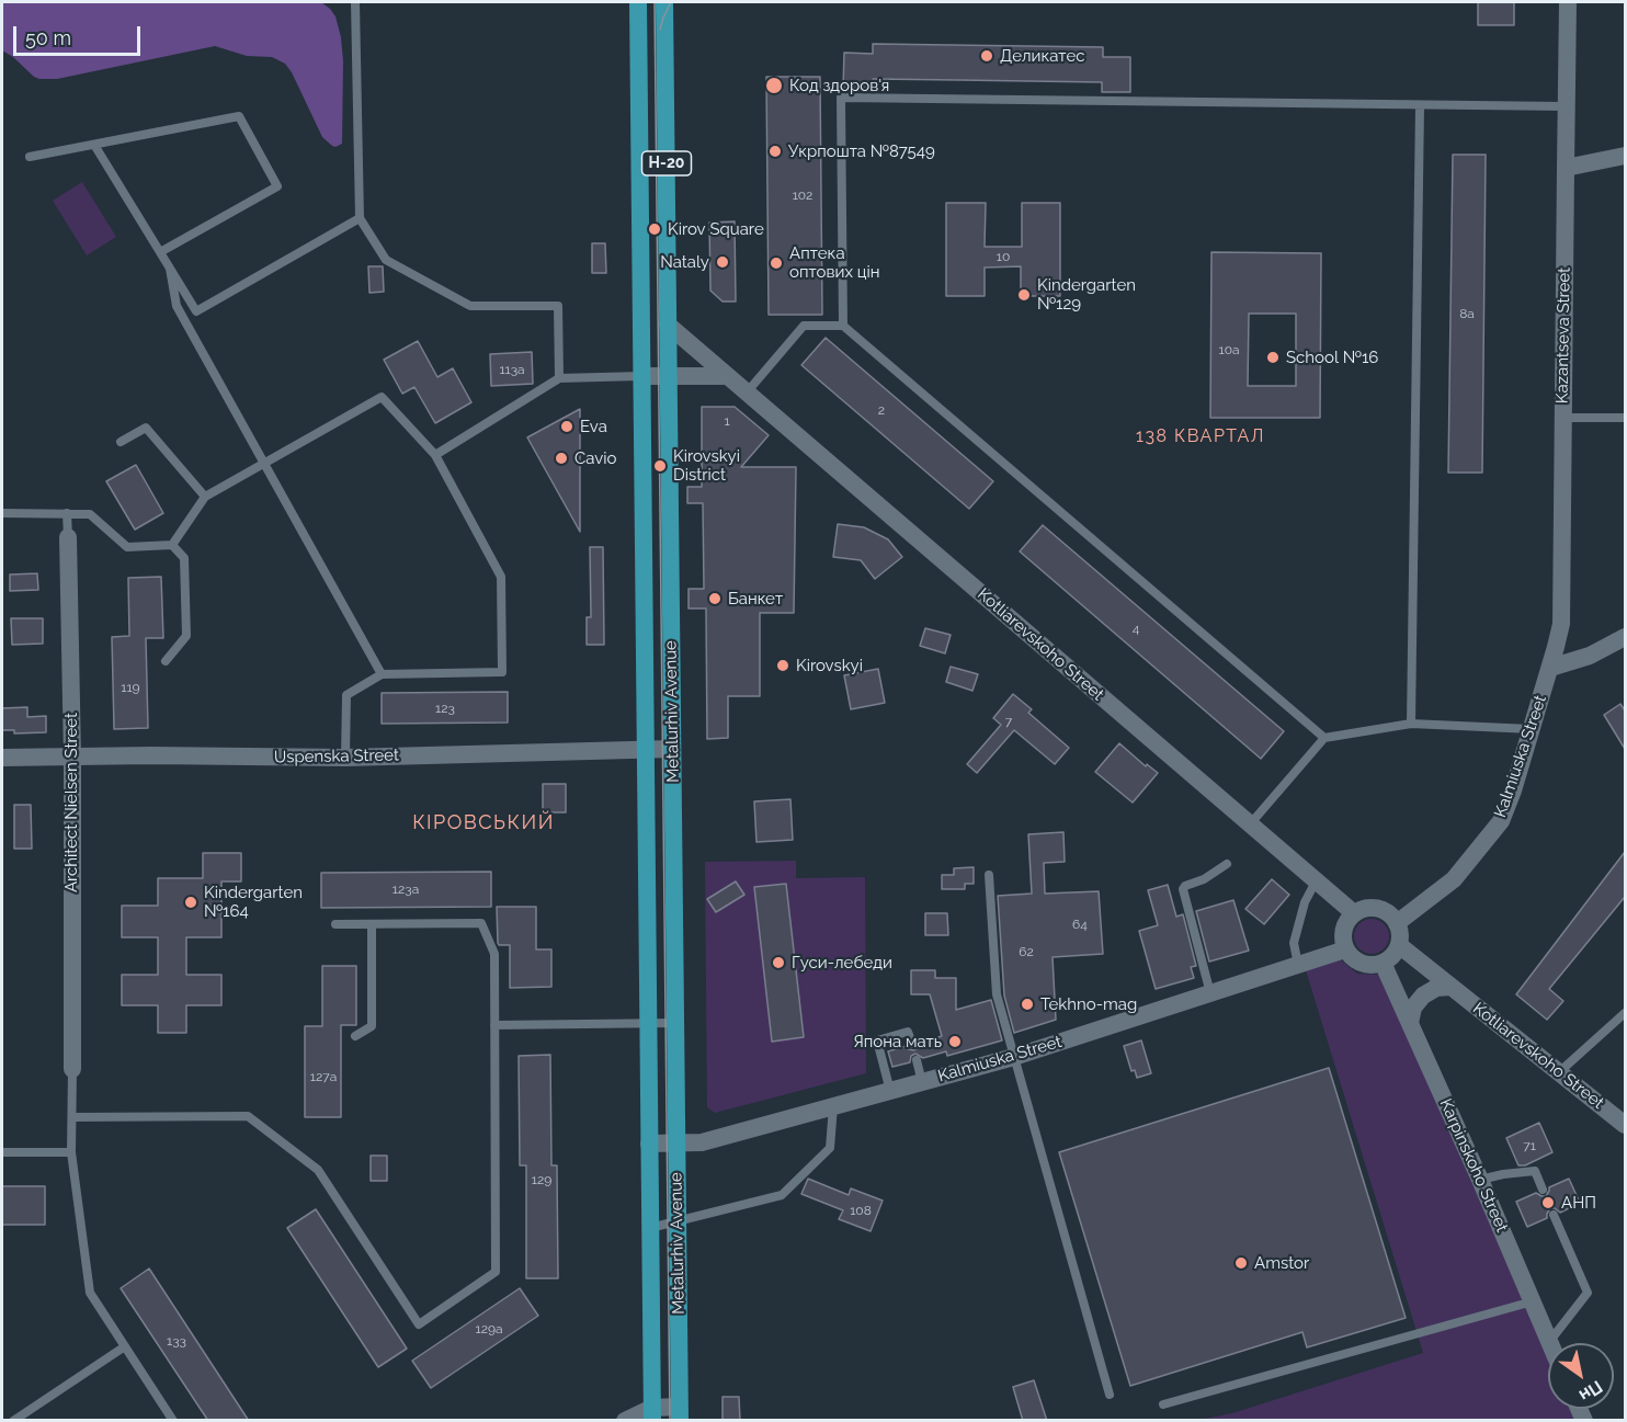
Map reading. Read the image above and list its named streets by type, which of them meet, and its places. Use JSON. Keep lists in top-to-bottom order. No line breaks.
{"streets":{"main road":["Н-20","Metalurhiv Avenue"],"street":["Kazantseva Street","Kotliarevskoho Street","Uspenska Street","Kalmiuska Street","Architect Nielsen Street","Karpinskoho Street"]},"crossings":[["Kazantseva Street","Kalmiuska Street"],["Kotliarevskoho Street","Metalurhiv Avenue"],["Kotliarevskoho Street","Kalmiuska Street"],["Kotliarevskoho Street","Karpinskoho Street"],["Metalurhiv Avenue","Uspenska Street"],["Metalurhiv Avenue","Kalmiuska Street"],["Uspenska Street","Architect Nielsen Street"],["Kalmiuska Street","Karpinskoho Street"]],"districts":["138 КВАРТАЛ","КІРОВСЬКИЙ"],"places":["Деликатес","Код здоров'я","Укрпошта №87549","Kirov Square","Nataly","Аптека оптових цін","Kindergarten №129","School №16","Eva","Cavio","Kirovskyi District","Банкет","Kirovskyi","Kindergarten №164","Гуси-лебеди","Tekhno-mag","Япона мать","АНП","Amstor"],"house_numbers":["102","10","8а","10а","113а","2","1","4","119","123","7","123а","64","62","127а","71","129","108","129а","133"],"scale_bar":"50 m","north":"bottom right"}
